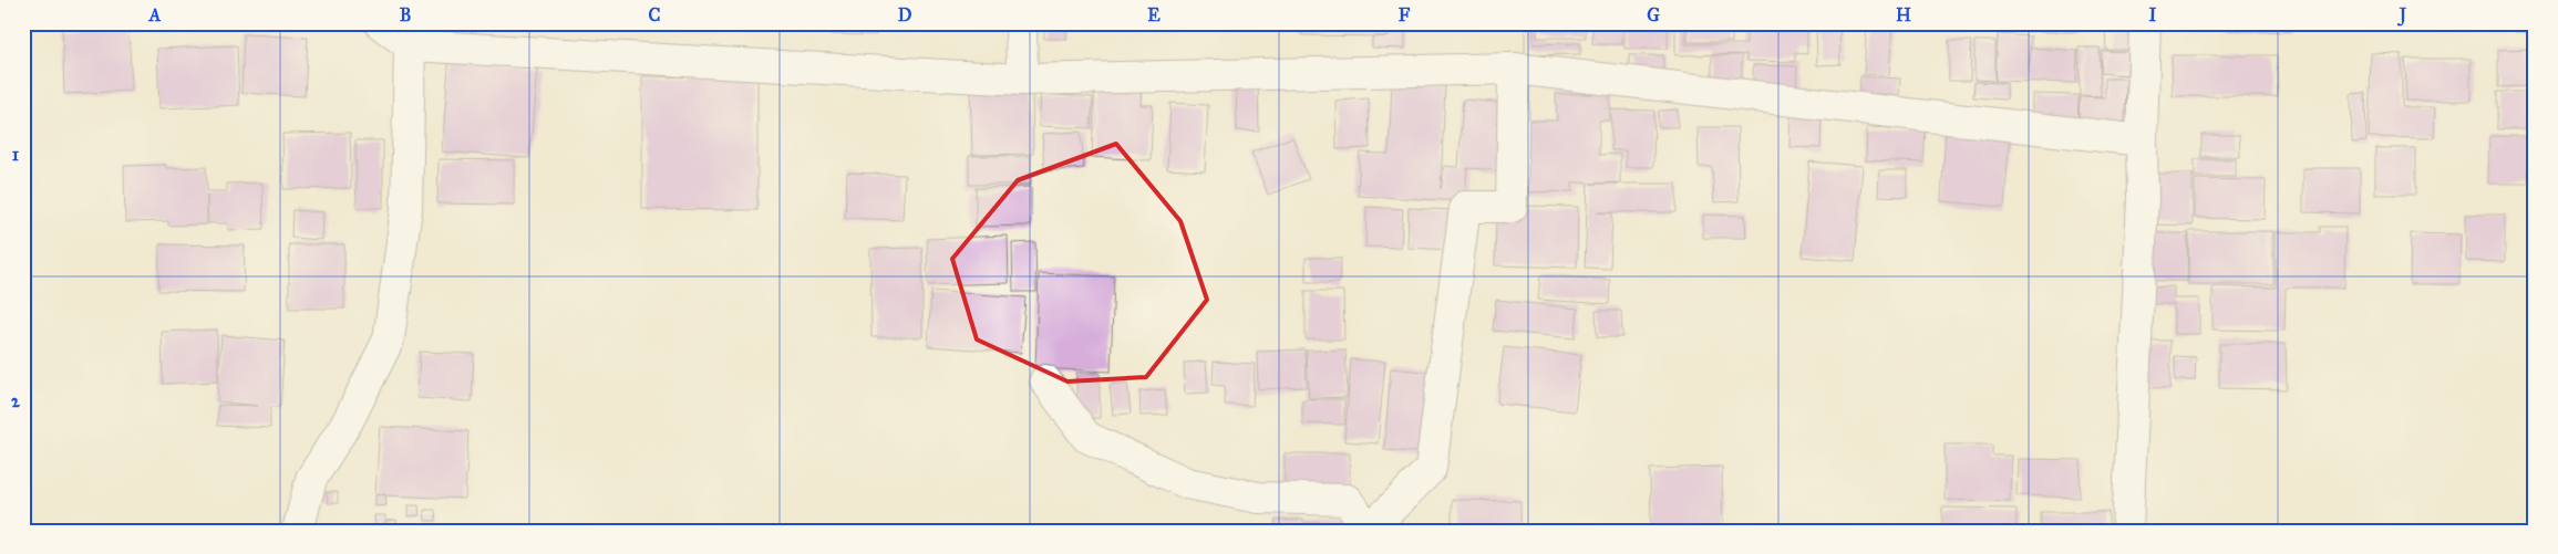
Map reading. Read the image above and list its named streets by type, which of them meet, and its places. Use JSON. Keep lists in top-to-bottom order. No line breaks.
{"grid":{"columns":["A","B","C","D","E","F","G","H","I","J"],"rows":["1","2"]}}
